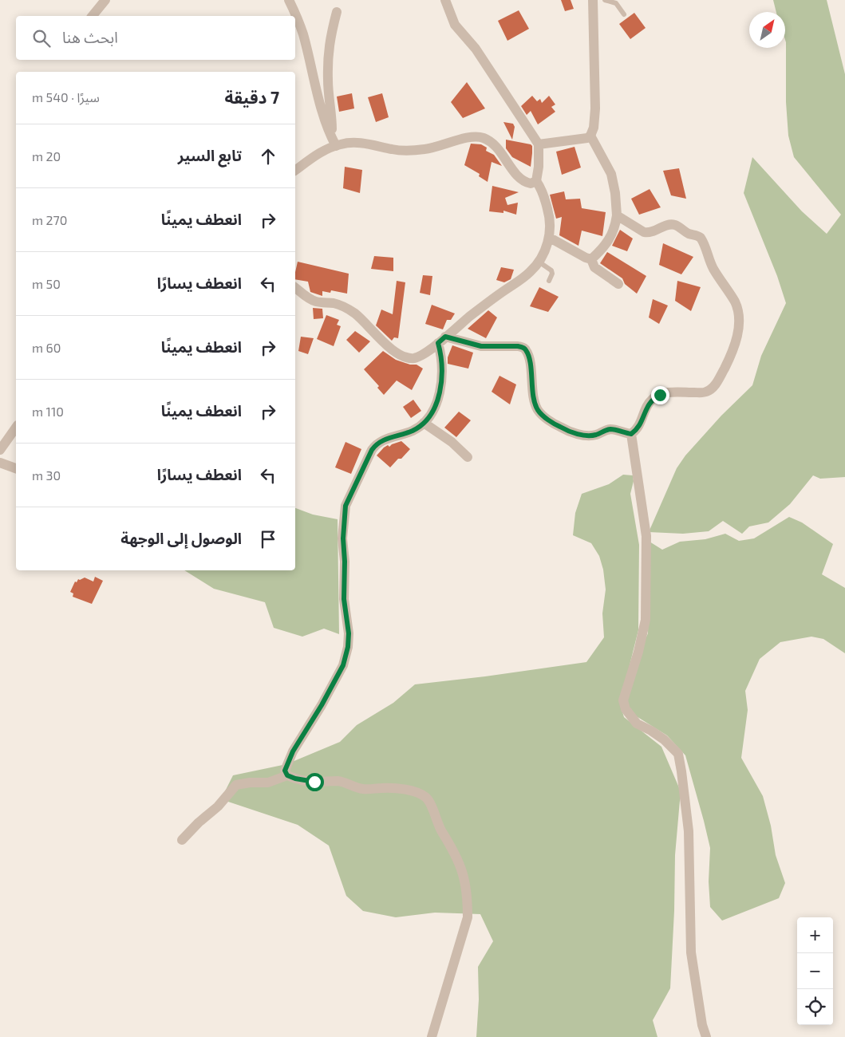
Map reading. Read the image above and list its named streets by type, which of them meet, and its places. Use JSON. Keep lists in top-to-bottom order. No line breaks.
{"north":"top right","page":{"search":"ابحث هنا","heading":["7 دقيقة","سيرًا · 540 m"],"list":[["تابع السير","20 m"],["انعطف يمينًا","270 m"],["انعطف يسارًا","50 m"],["انعطف يمينًا","60 m"],["انعطف يمينًا","110 m"],["انعطف يسارًا","30 m"],"الوصول إلى الوجهة"],"map_buttons":["+","−"]}}
